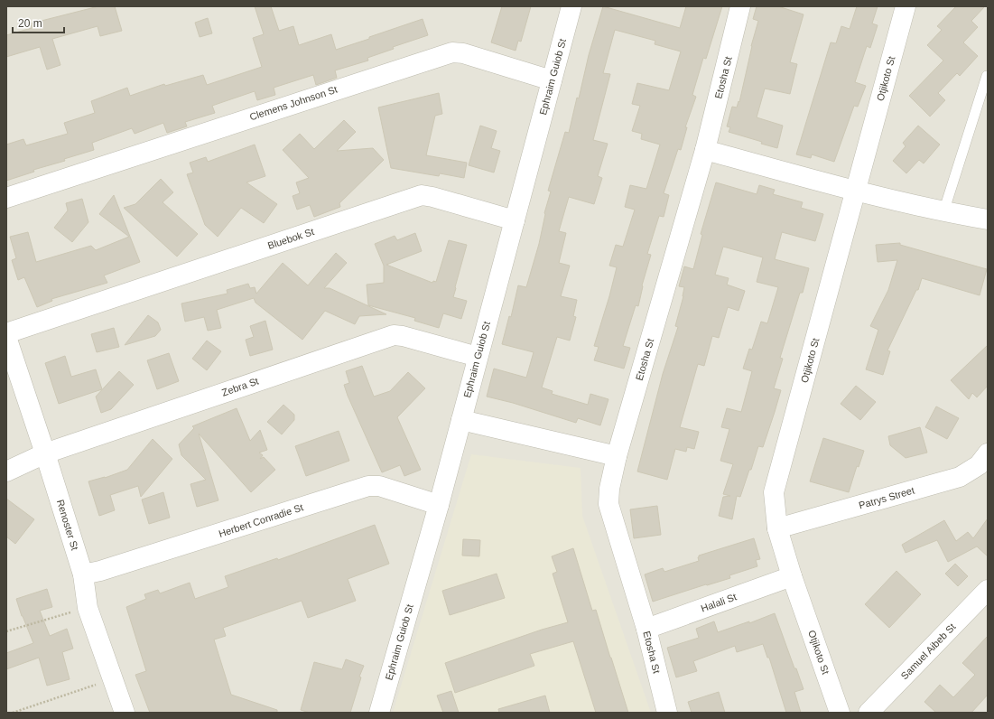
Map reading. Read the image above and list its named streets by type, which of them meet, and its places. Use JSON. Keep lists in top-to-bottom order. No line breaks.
{"streets":{"street":["Ephraim Guiob St","Etosha St","Otjikoto St","Clemens Johnson St","Bluebok St","Zebra St","Patrys Street","Herbert Conradie St","Renoster St","Halali St","Samuel Aibeb St"]},"crossings":[["Ephraim Guiob St","Clemens Johnson St"],["Ephraim Guiob St","Bluebok St"],["Ephraim Guiob St","Zebra St"],["Ephraim Guiob St","Herbert Conradie St"],["Etosha St","Halali St"],["Otjikoto St","Patrys Street"],["Otjikoto St","Halali St"],["Zebra St","Renoster St"],["Herbert Conradie St","Renoster St"]],"scale_bar":"20 m"}
